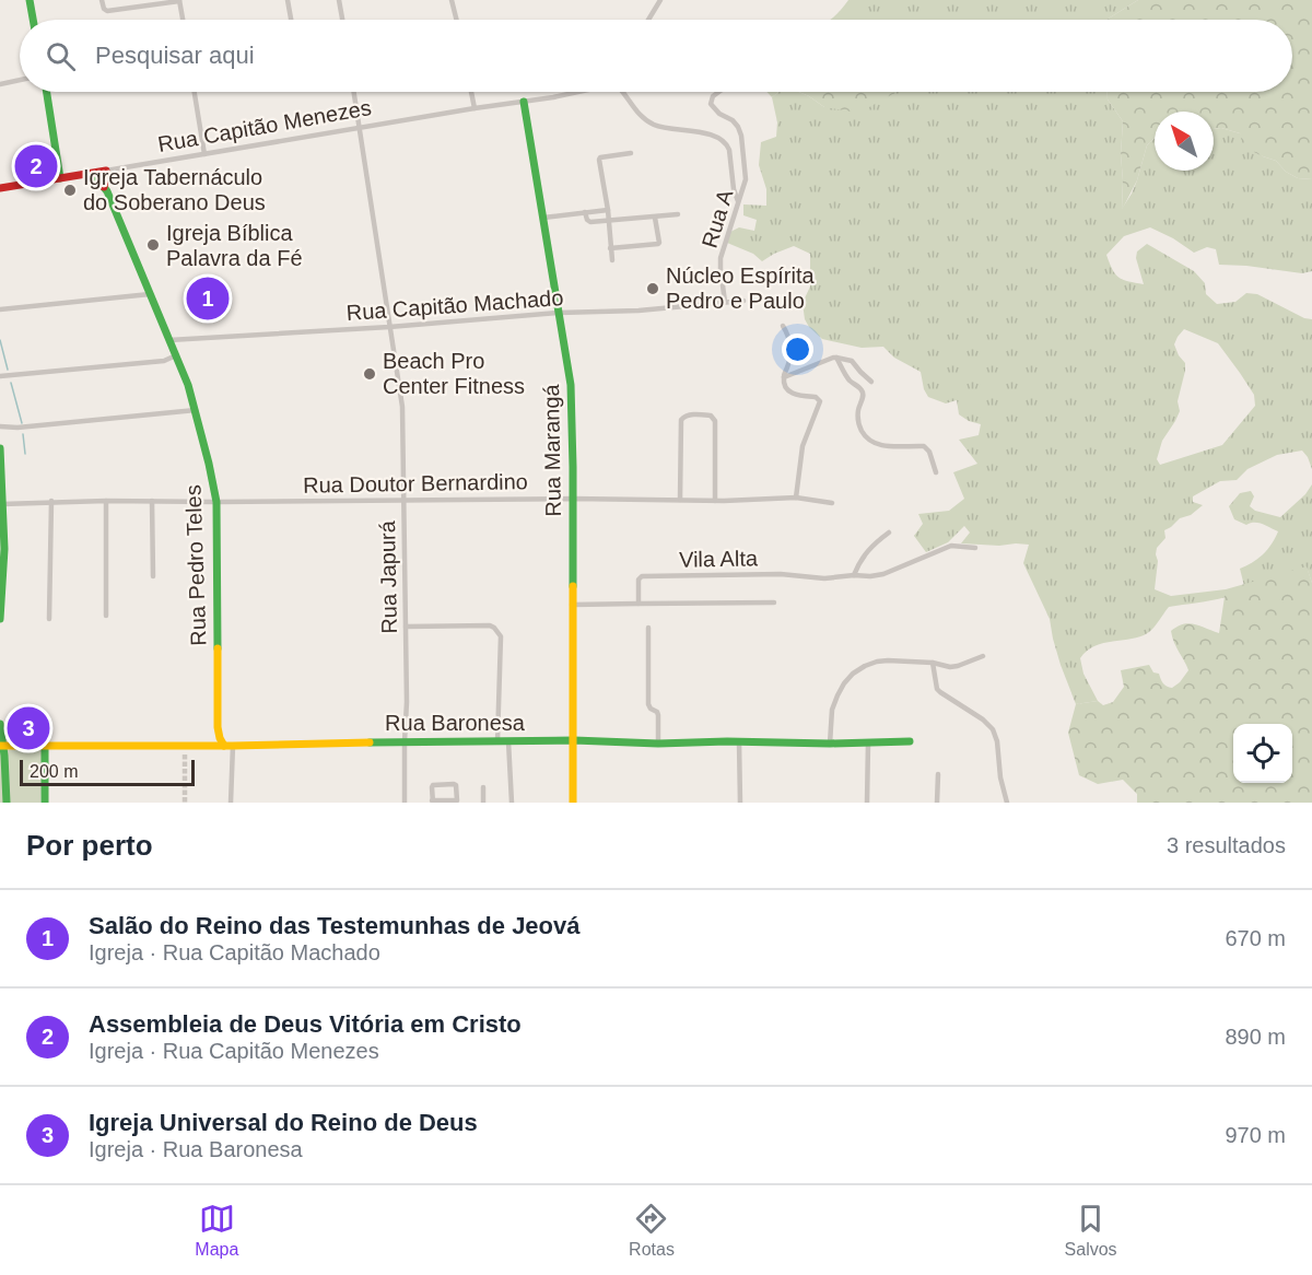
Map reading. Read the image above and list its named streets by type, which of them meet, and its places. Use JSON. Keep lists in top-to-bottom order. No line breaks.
{"streets":{"street":["Rua Capitão Menezes","Rua A","Rua Capitão Machado","Rua Marangá","Rua Doutor Bernardino","Vila Alta","Rua Pedro Teles","Rua Japurá","Rua Baronesa"]},"crossings":[["Rua Capitão Menezes","Rua Marangá"],["Rua Capitão Menezes","Rua Pedro Teles"],["Rua Capitão Menezes","Rua Japurá"],["Rua A","Rua Capitão Machado"],["Rua Capitão Machado","Rua Marangá"],["Rua Capitão Machado","Rua Pedro Teles"],["Rua Capitão Machado","Rua Japurá"],["Rua Marangá","Rua Doutor Bernardino"],["Rua Marangá","Vila Alta"],["Rua Marangá","Rua Baronesa"],["Rua Doutor Bernardino","Rua Pedro Teles"],["Rua Doutor Bernardino","Rua Japurá"],["Rua Pedro Teles","Rua Baronesa"],["Rua Japurá","Rua Baronesa"]],"places":["Igreja Tabernáculo do Soberano Deus","Igreja Bíblica Palavra da Fé","Núcleo Espírita Pedro e Paulo","Beach Pro Center Fitness"],"scale_bar":"200 m","north":"top left","page":{"search":"Pesquisar aqui","pins":["2","1","3"],"scale":"200 m","heading":["Por perto","3 resultados"],"list":[{"mark":"1","name":"Salão do Reino das Testemunhas de Jeová","note":"Igreja · Rua Capitão Machado","value":"670 m"},{"mark":"2","name":"Assembleia de Deus Vitória em Cristo","note":"Igreja · Rua Capitão Menezes","value":"890 m"},{"mark":"3","name":"Igreja Universal do Reino de Deus","note":"Igreja · Rua Baronesa","value":"970 m"}],"nav":["Mapa","Rotas","Salvos"]}}
